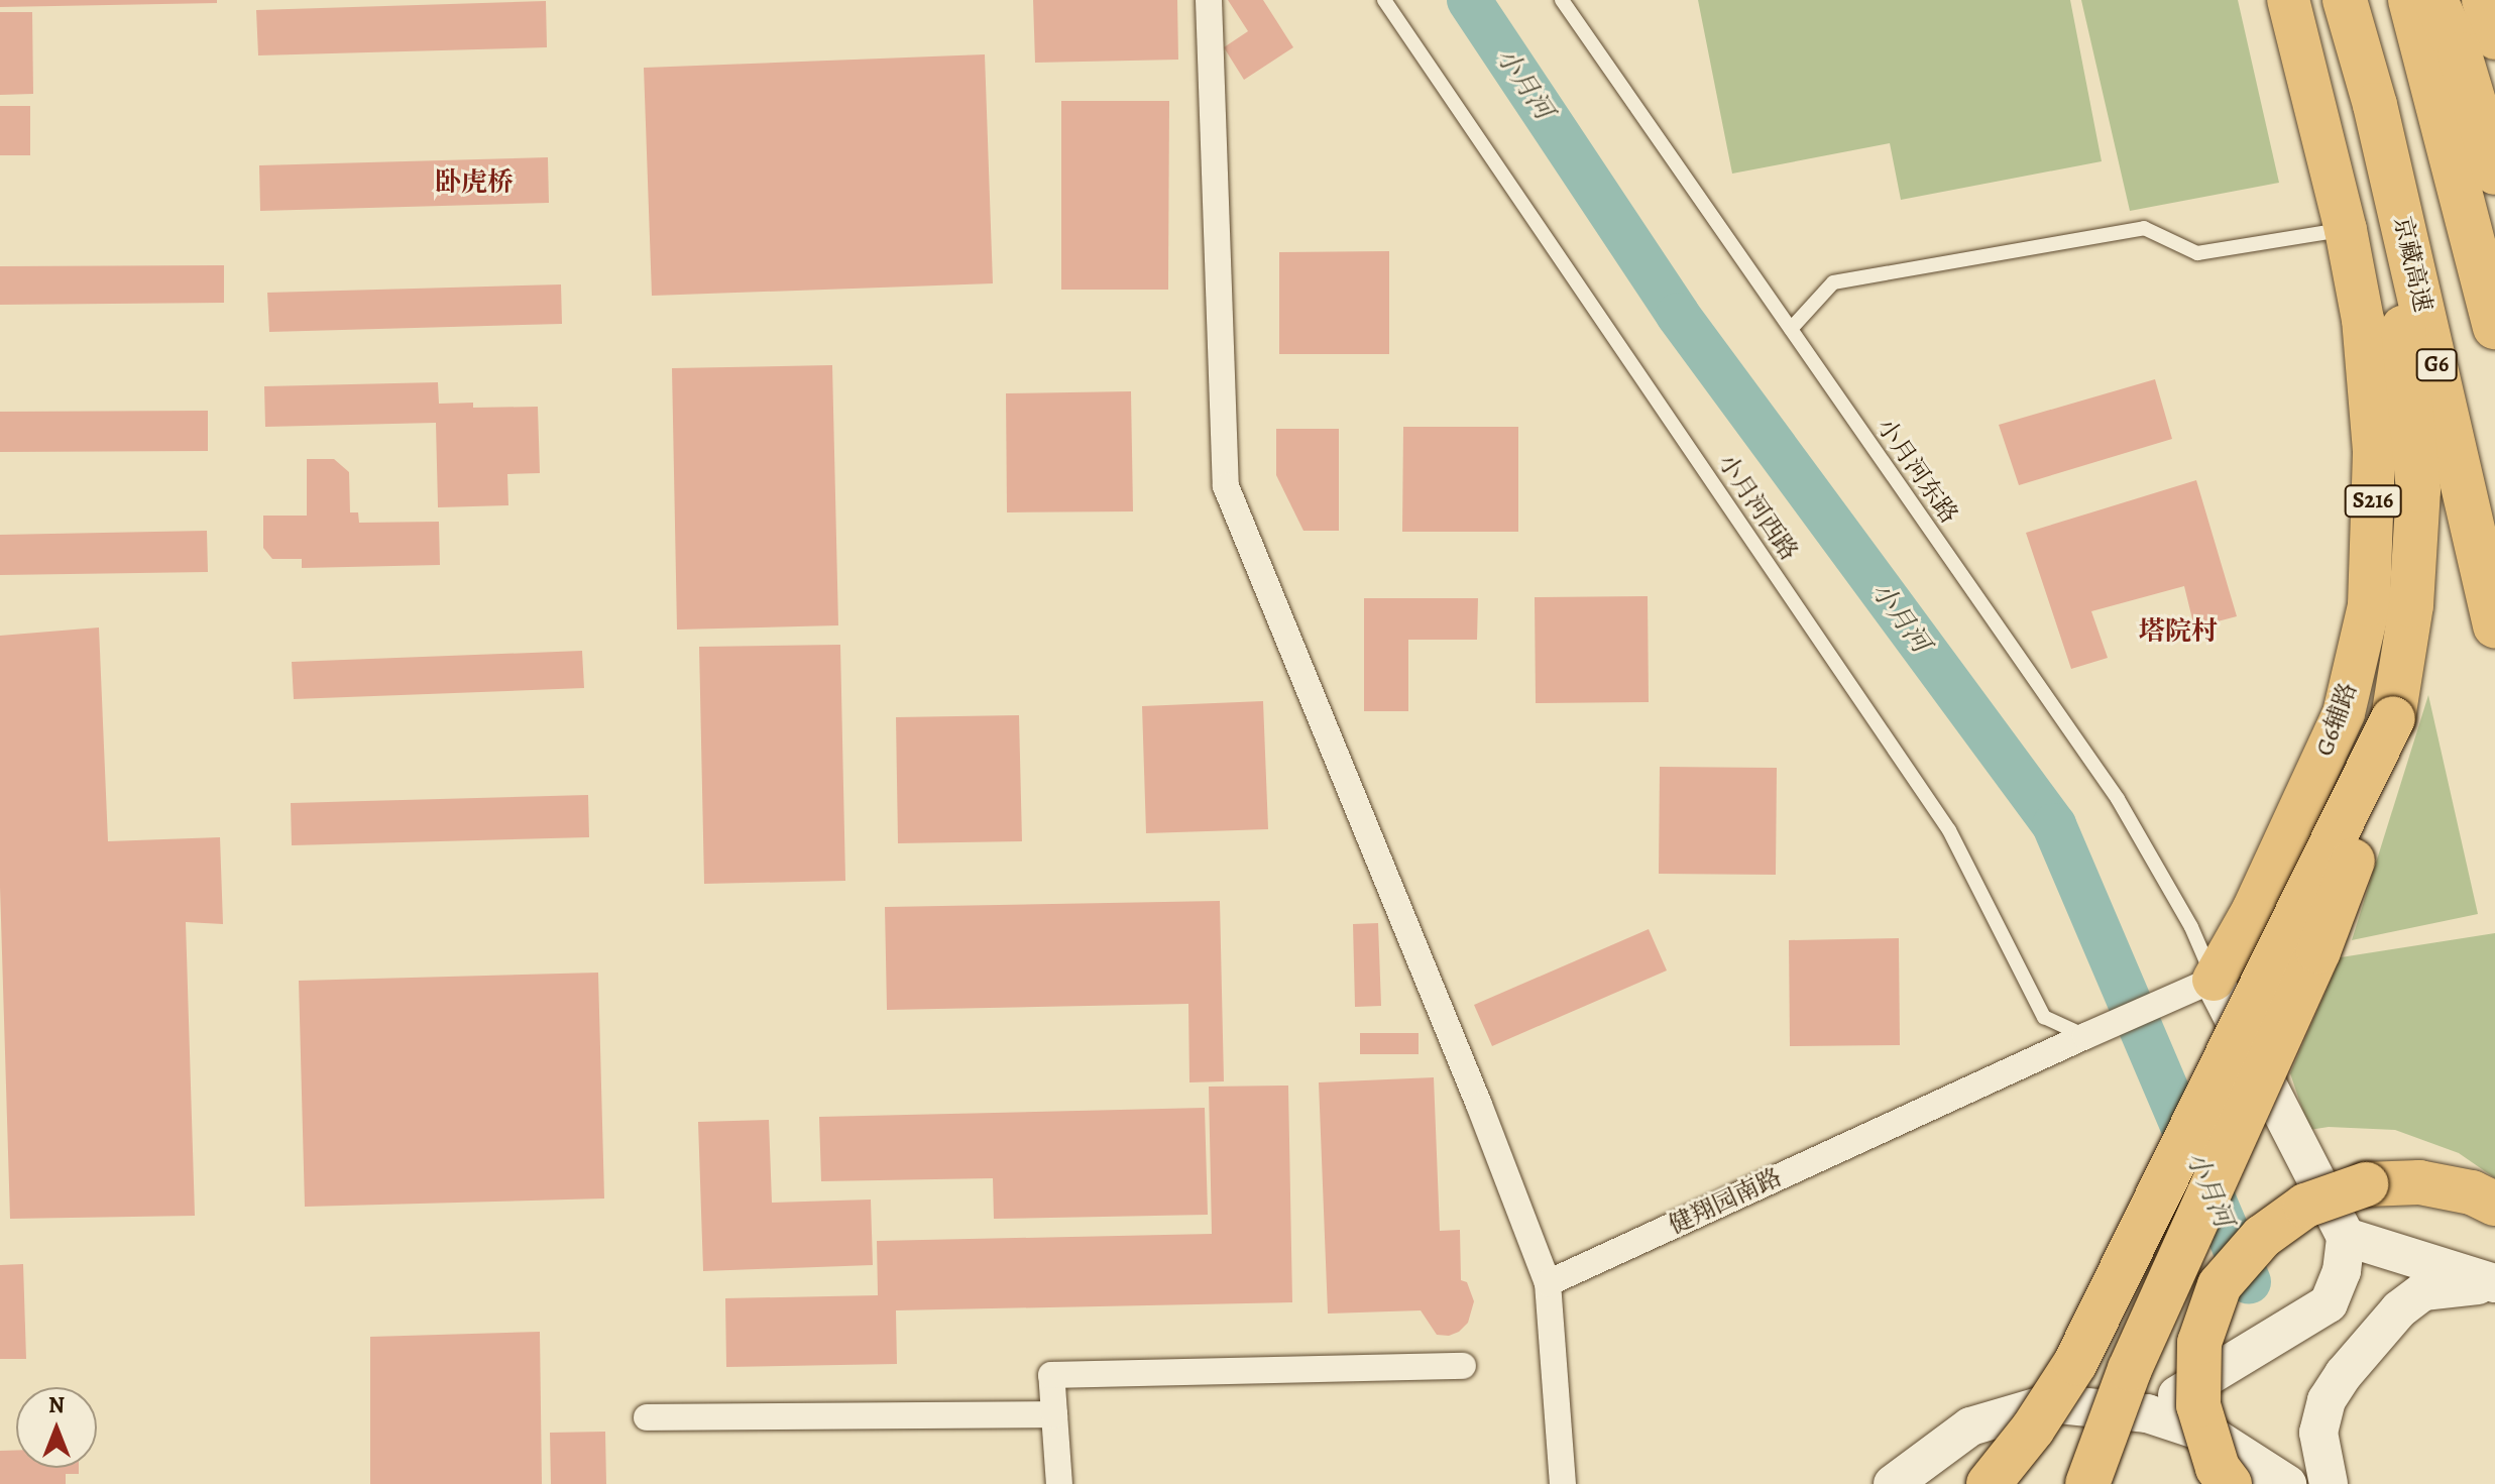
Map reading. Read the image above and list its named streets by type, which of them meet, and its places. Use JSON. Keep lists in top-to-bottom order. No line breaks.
{"streets":{"highway":["京藏高速","G6"],"main road":["S216","G6辅路"],"street":["健翔园南路"],"lane":["小月河东路","小月河西路"]},"crossings":[["小月河东路","G6辅路"],["小月河东路","健翔园南路"],["小月河西路","健翔园南路"],["G6辅路","健翔园南路"]],"districts":["卧虎桥","塔院村"],"water":["小月河"],"north":"top"}
